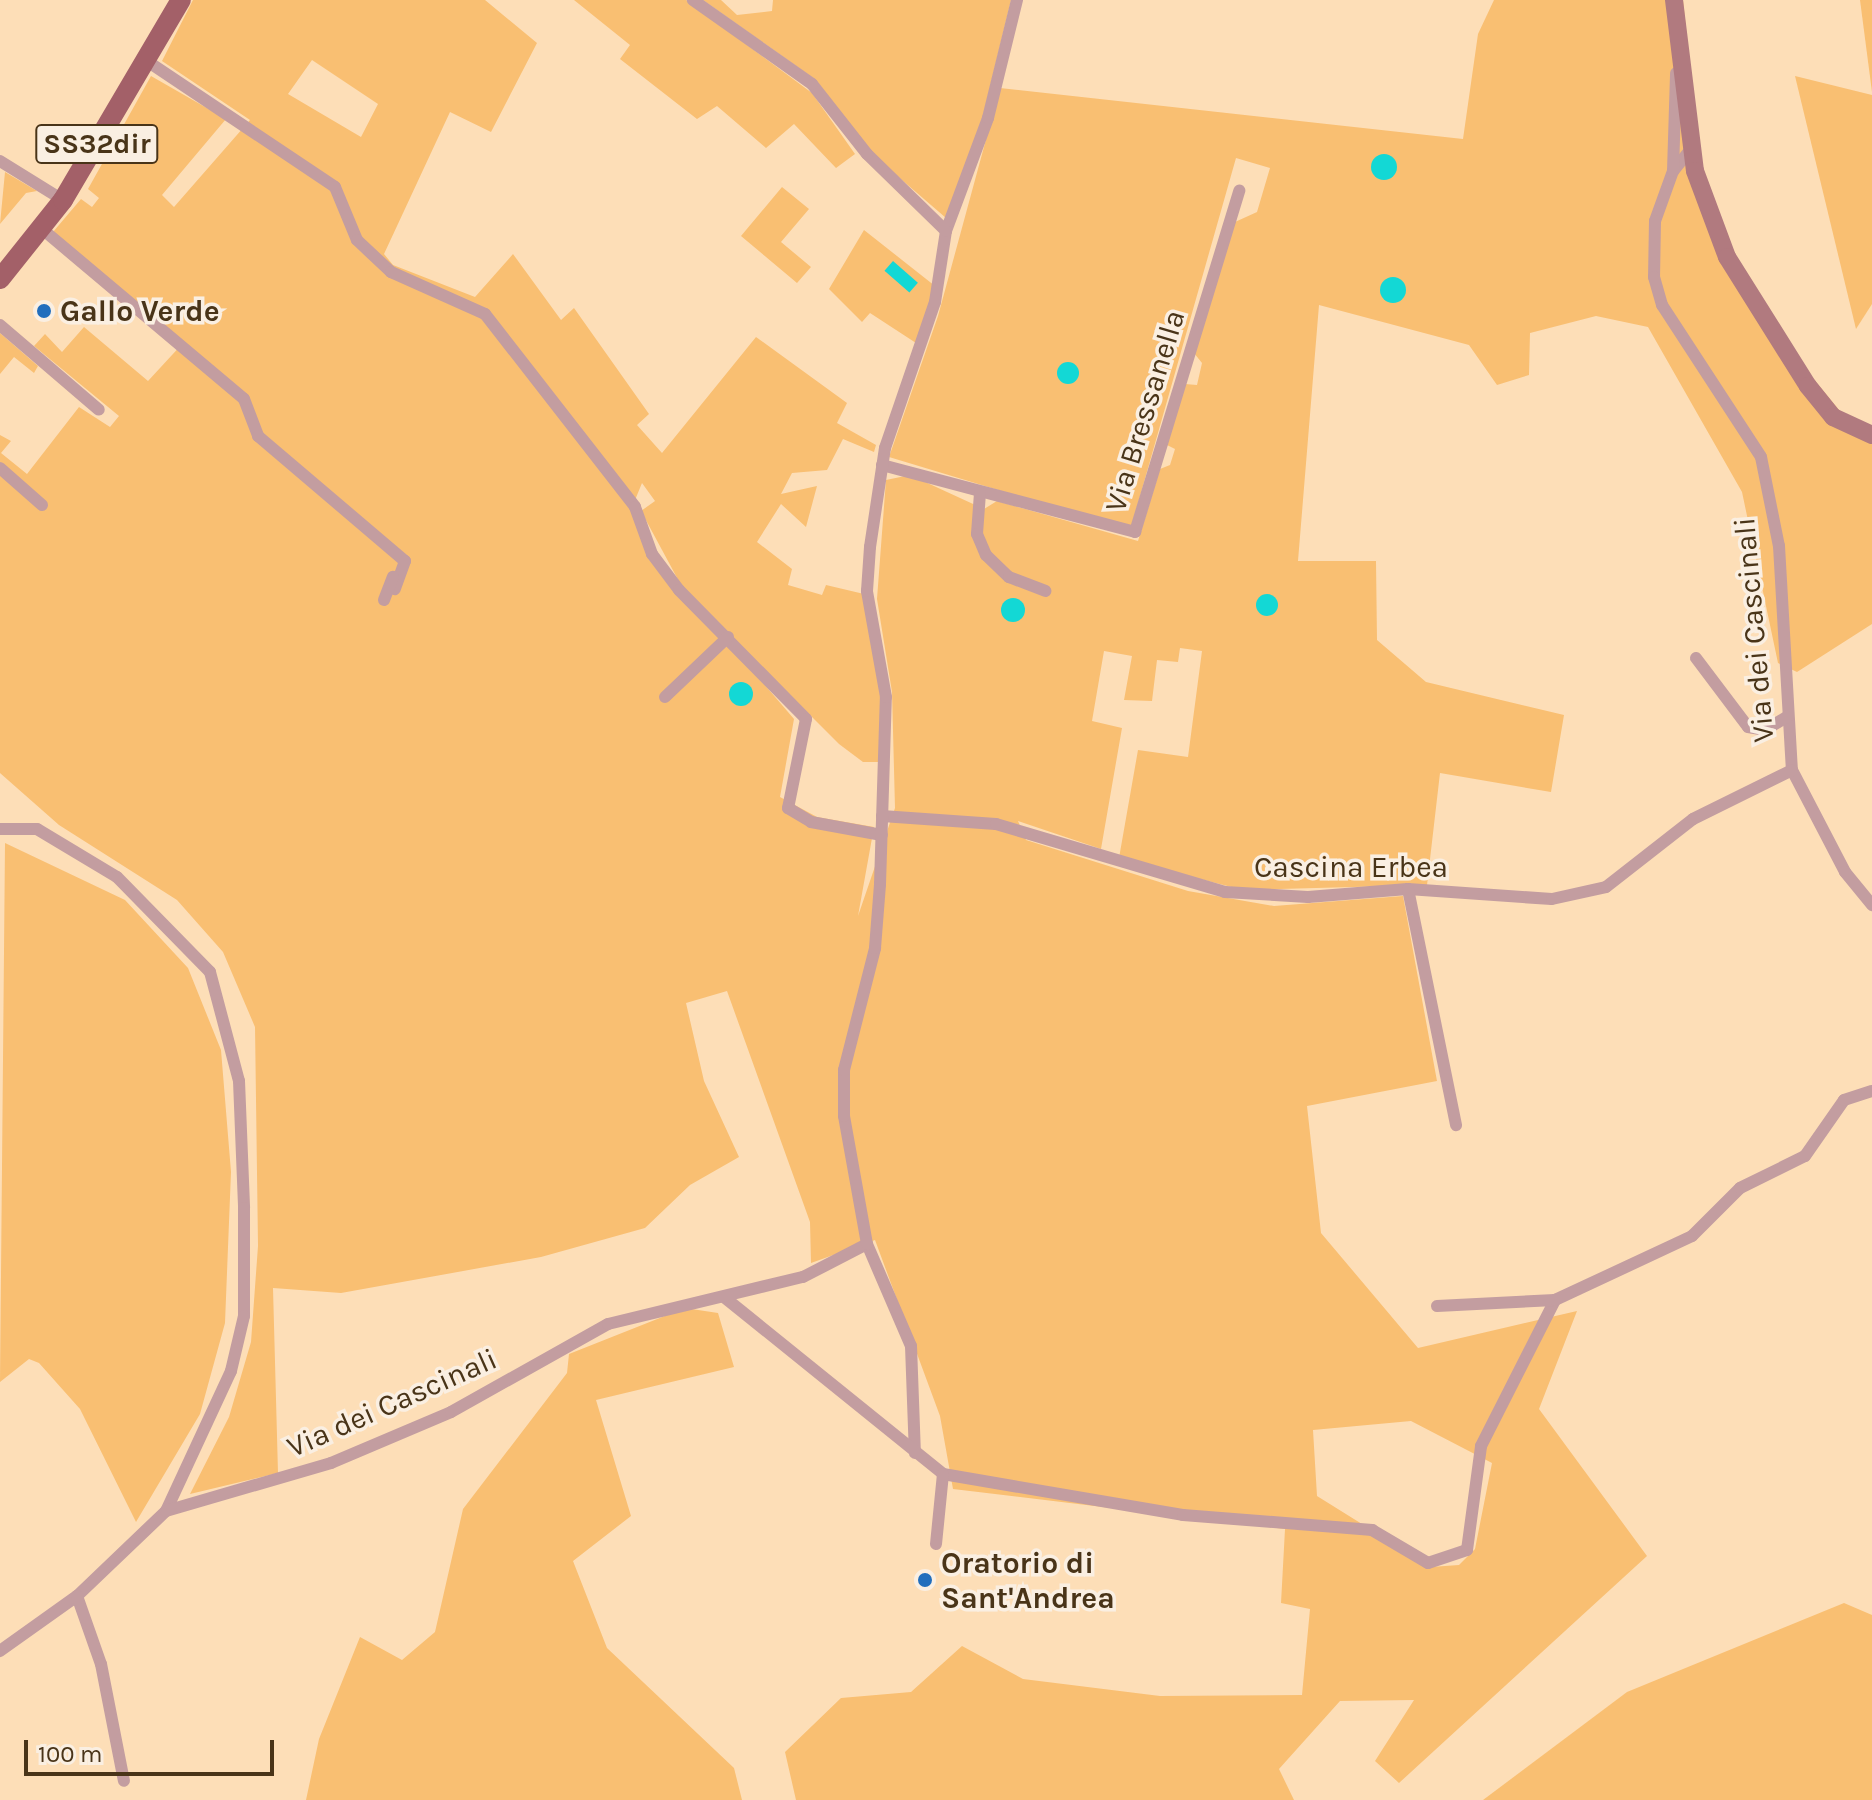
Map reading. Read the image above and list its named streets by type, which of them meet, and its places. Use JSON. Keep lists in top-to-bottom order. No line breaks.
{"streets":{"main road":["SS32dir"],"street":["Via Bressanella","Via dei Cascinali","Cascina Erbea"]},"crossings":[["Via dei Cascinali","Cascina Erbea"]],"places":["Gallo Verde","Oratorio di Sant'Andrea"],"scale_bar":"100 m"}
